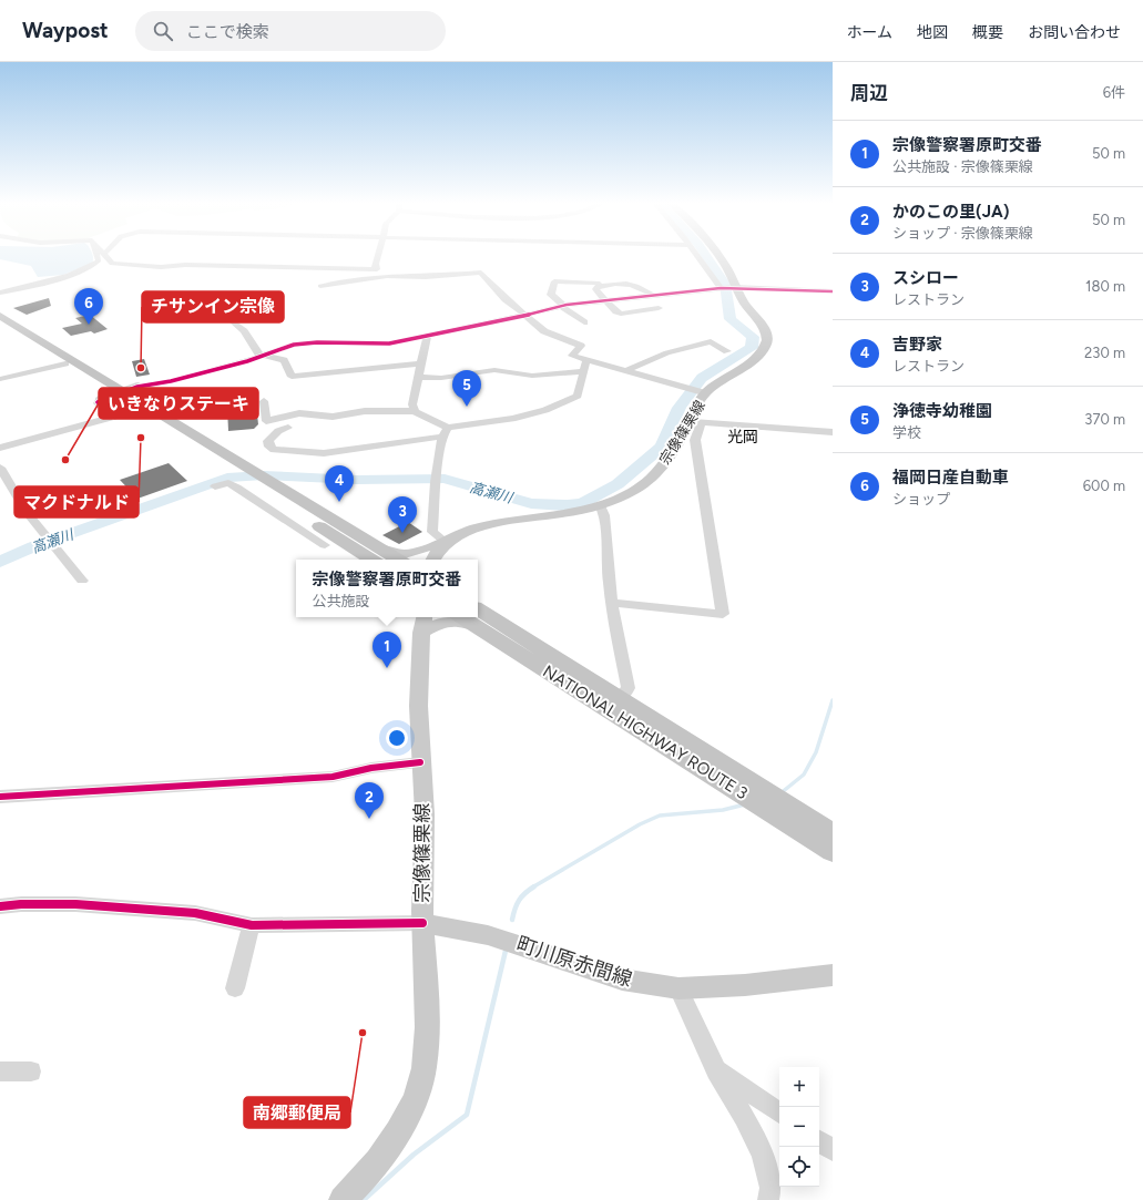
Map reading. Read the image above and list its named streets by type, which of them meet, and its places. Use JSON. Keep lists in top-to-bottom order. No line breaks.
{"streets":{"highway":["NATIONAL HIGHWAY ROUTE 3"],"main road":["宗像篠栗線","町川原赤間線"]},"crossings":[["宗像篠栗線","町川原赤間線"]],"districts":["光岡"],"water":["高瀬川"],"places":["チサンイン宗像","マクドナルド","いきなりステーキ","南郷郵便局"],"page":{"header":"Waypost","search":"ここで検索","nav":["ホーム","地図","概要","お問い合わせ"],"heading":["周辺","6件"],"list":[{"mark":"1","name":"宗像警察署原町交番","note":"公共施設 · 宗像篠栗線","value":"50 m"},{"mark":"2","name":"かのこの里(JA)","note":"ショップ · 宗像篠栗線","value":"50 m"},{"mark":"3","name":"スシロー","note":"レストラン","value":"180 m"},{"mark":"4","name":"吉野家","note":"レストラン","value":"230 m"},{"mark":"5","name":"浄徳寺幼稚園","note":"学校","value":"370 m"},{"mark":"6","name":"福岡日産自動車","note":"ショップ","value":"600 m"}],"pins":["6","5","4","3","1","2"],"popup":["宗像警察署原町交番","公共施設"],"map_buttons":["+","−"]}}
